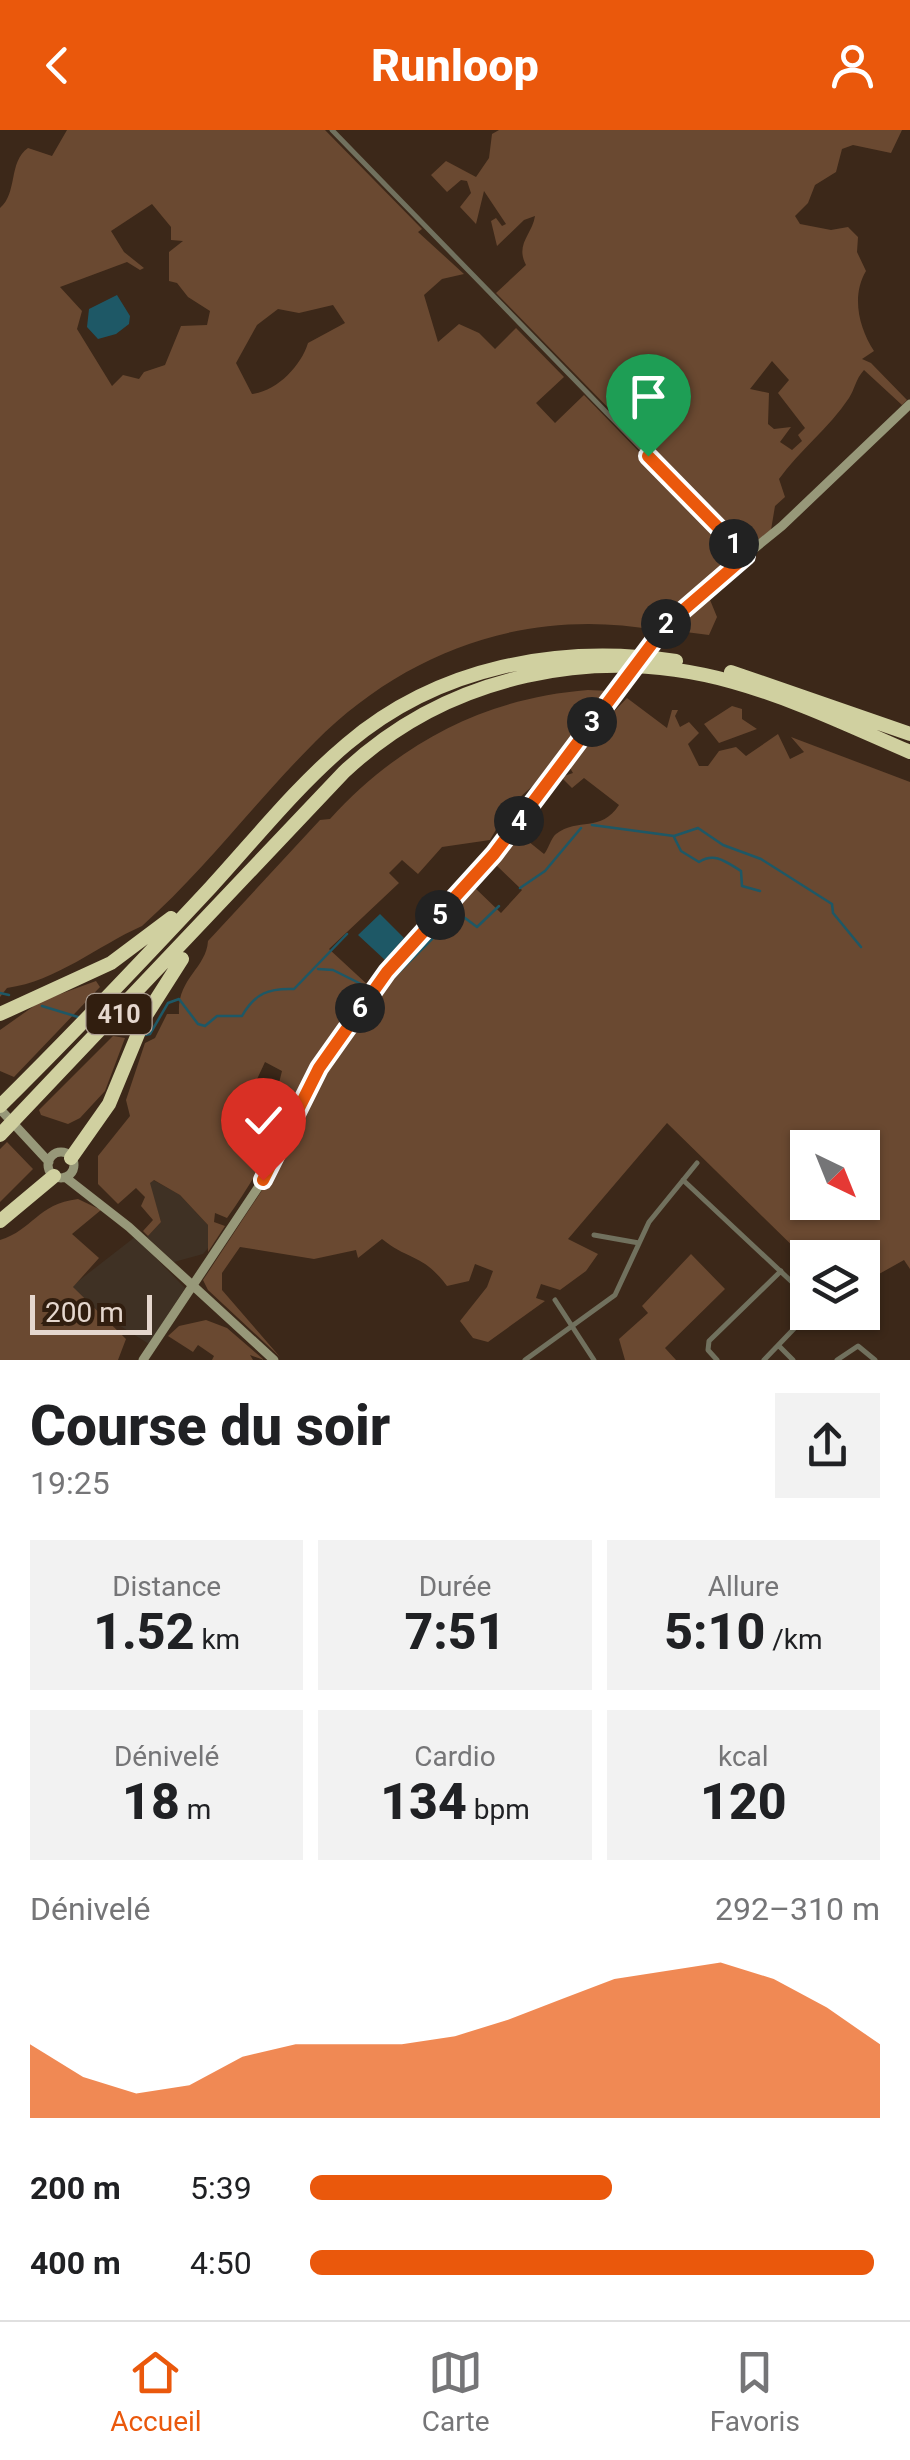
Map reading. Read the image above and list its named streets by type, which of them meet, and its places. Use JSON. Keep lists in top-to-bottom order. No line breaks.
{"streets":{"highway":["410"]},"scale_bar":"200 m","north":"bottom right","page":{"header":"Runloop","pins":["1","2","3","4","5","6"],"scale":"200 m","heading":["Course du soir","19:25"],"stats":[["Distance","1.52 km"],["Durée","7:51"],["Allure","5:10 /km"],["Dénivelé","18 m"],["Cardio","134 bpm"],["kcal","120"]],"chart":["Dénivelé","292–310 m"],"list":[{"name":"200 m","note":"5:39"},{"name":"400 m","note":"4:50"}],"tabs":["Accueil","Carte","Favoris"]}}
